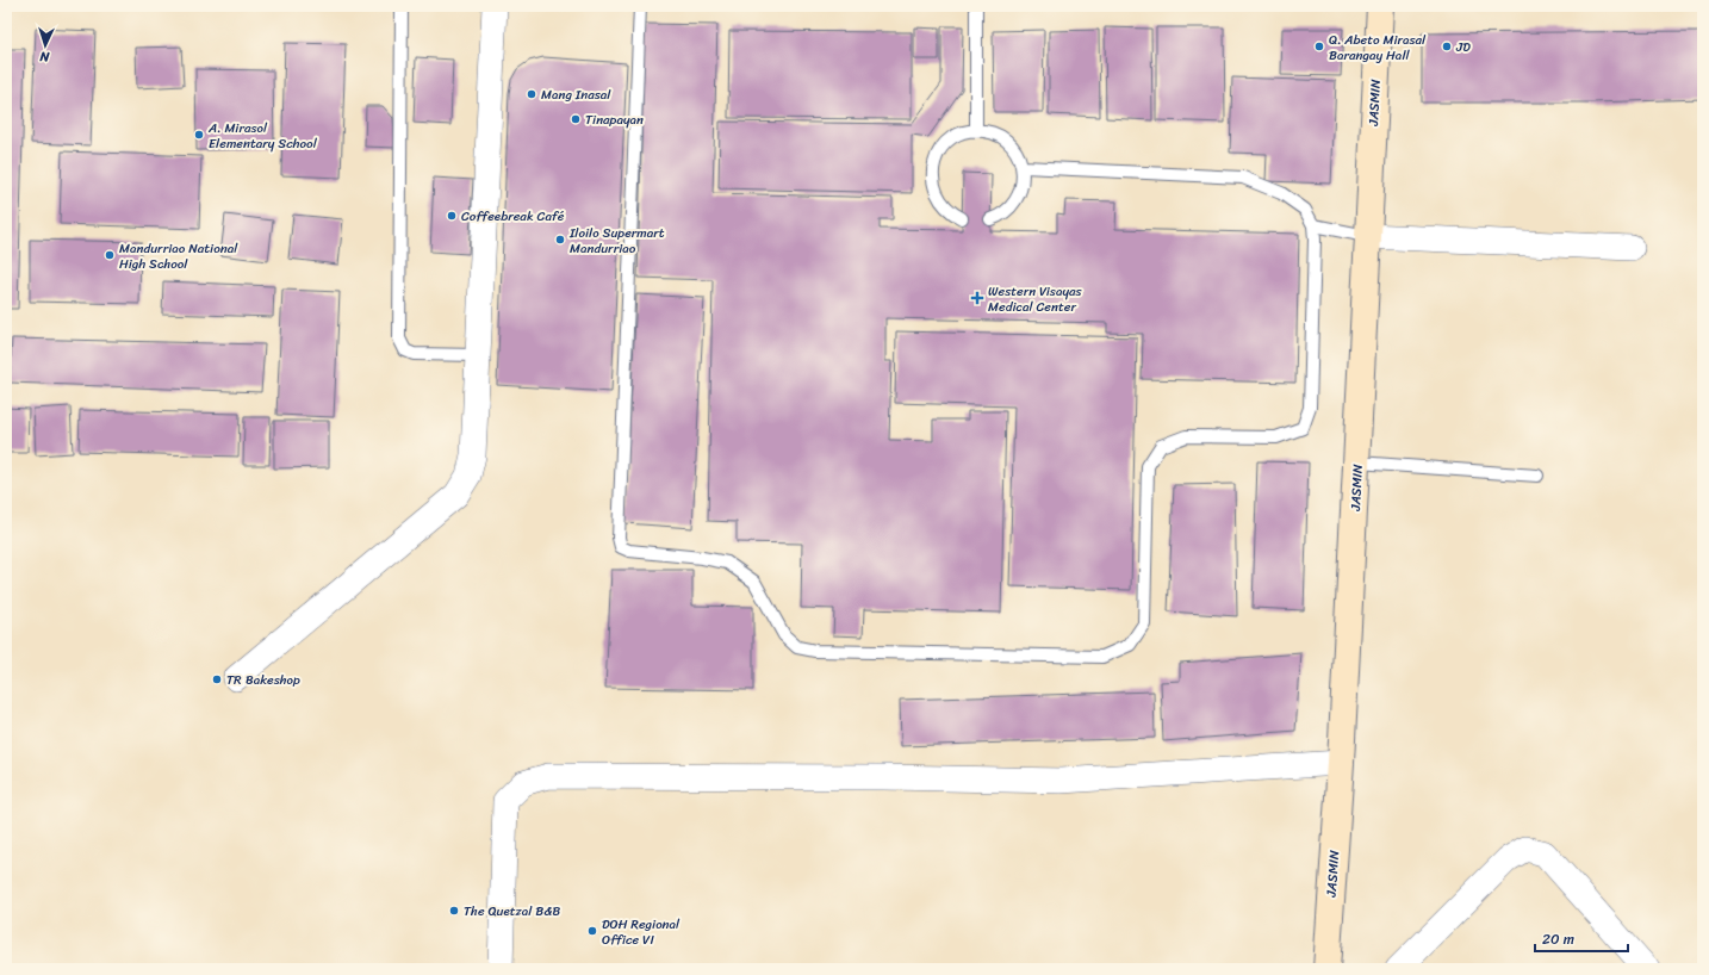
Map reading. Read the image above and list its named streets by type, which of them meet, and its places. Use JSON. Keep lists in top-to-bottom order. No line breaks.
{"streets":{"street":["JASMIN"]},"places":{"other":["Q. Abeto Mirasal Barangay Hall","JD","Mang Inasal","Tinapayan","A. Mirasol Elementary School","Coffeebreak Café","Iloilo Supermart Mandurriao","Mandurriao National High School","TR Bakeshop","The Quetzal B&B","DOH Regional Office VI"],"health":["Western Visayas Medical Center"]},"scale_bar":"20 m","north":"bottom"}
